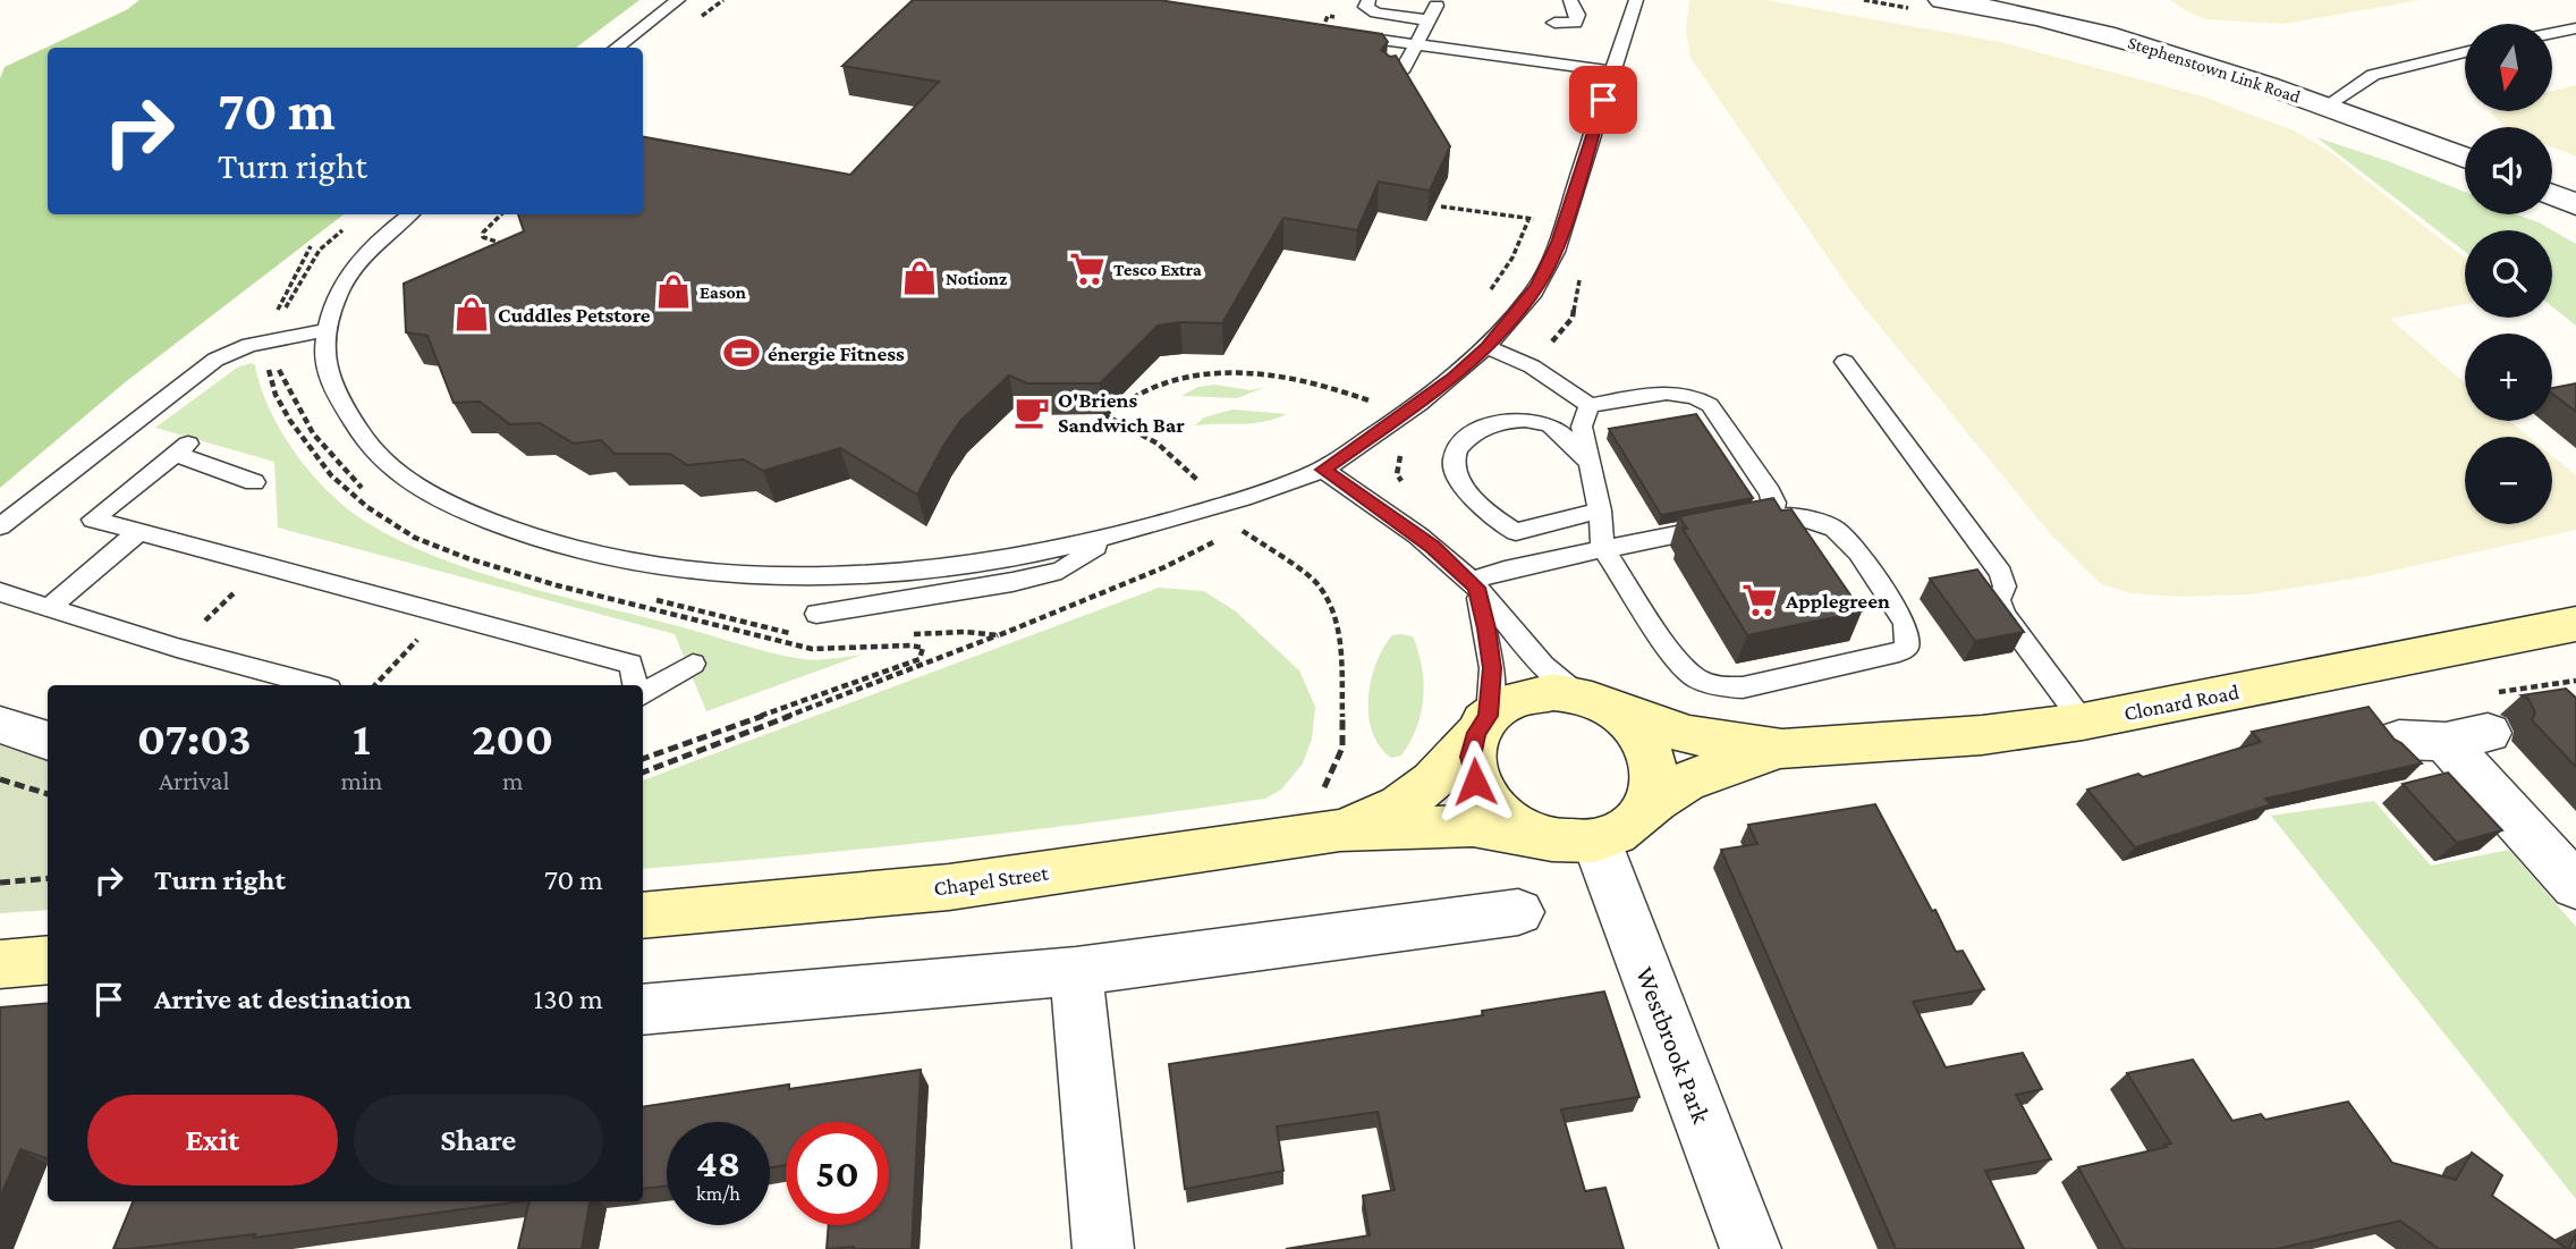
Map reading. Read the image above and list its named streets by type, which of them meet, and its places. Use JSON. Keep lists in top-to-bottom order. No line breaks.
{"streets":{"main road":["Clonard Road","Chapel Street"],"street":["Stephenstown Link Road","Westbrook Park"]},"crossings":[["Clonard Road","Chapel Street"],["Clonard Road","Westbrook Park"],["Chapel Street","Westbrook Park"]],"places":{"supermarket":["Tesco Extra","Applegreen"],"shop":["Notionz","Eason","Cuddles Petstore"],"sports":["énergie Fitness"],"cafe":["O'Briens Sandwich Bar"]},"north":"bottom","page":{"map_buttons":["+","−"],"turn":["70 m","Turn right"],"eta":["07:03","Arrival","1","min","200","m"],"list":[{"name":"Turn right","value":"70 m"},{"name":"Arrive at destination","value":"130 m"}],"buttons":["Exit","Share"],"speed":"48 km/h","limit":"50"}}
